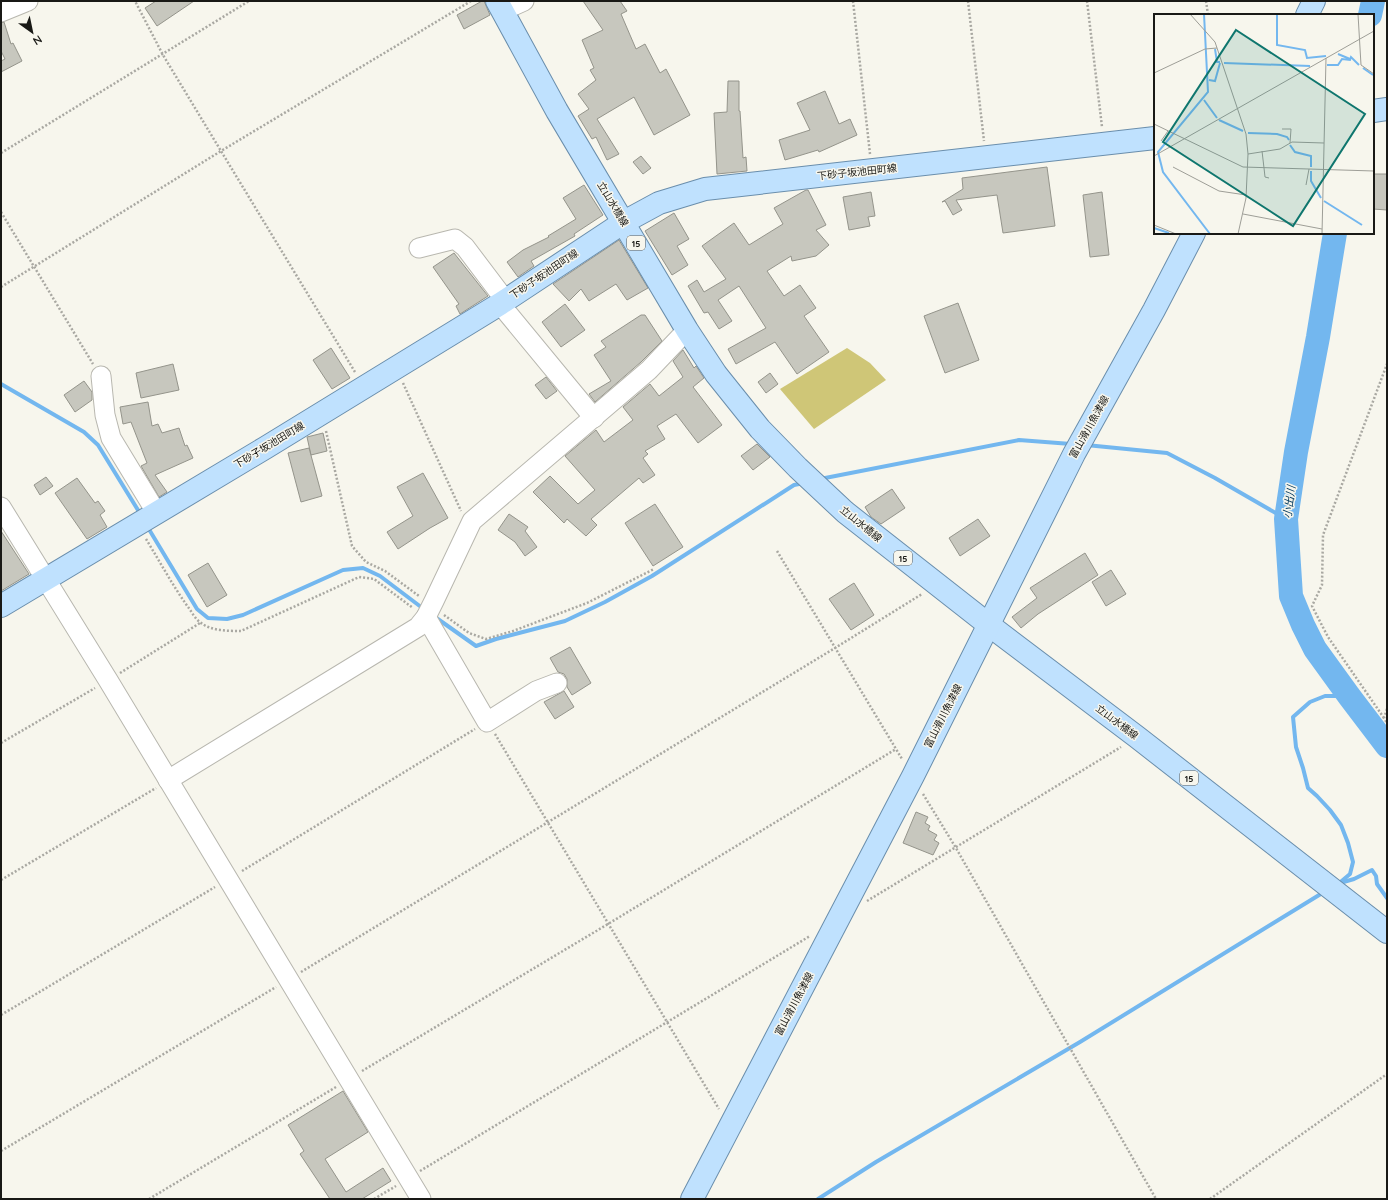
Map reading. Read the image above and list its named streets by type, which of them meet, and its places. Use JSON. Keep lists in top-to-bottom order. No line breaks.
{"streets":{"main road":["下砂子坂池田町線","立山水橋線","15","富山滑川魚津線"]},"crossings":[["下砂子坂池田町線","立山水橋線"],["立山水橋線","富山滑川魚津線"]],"water":["小出川"],"north":"bottom right"}
